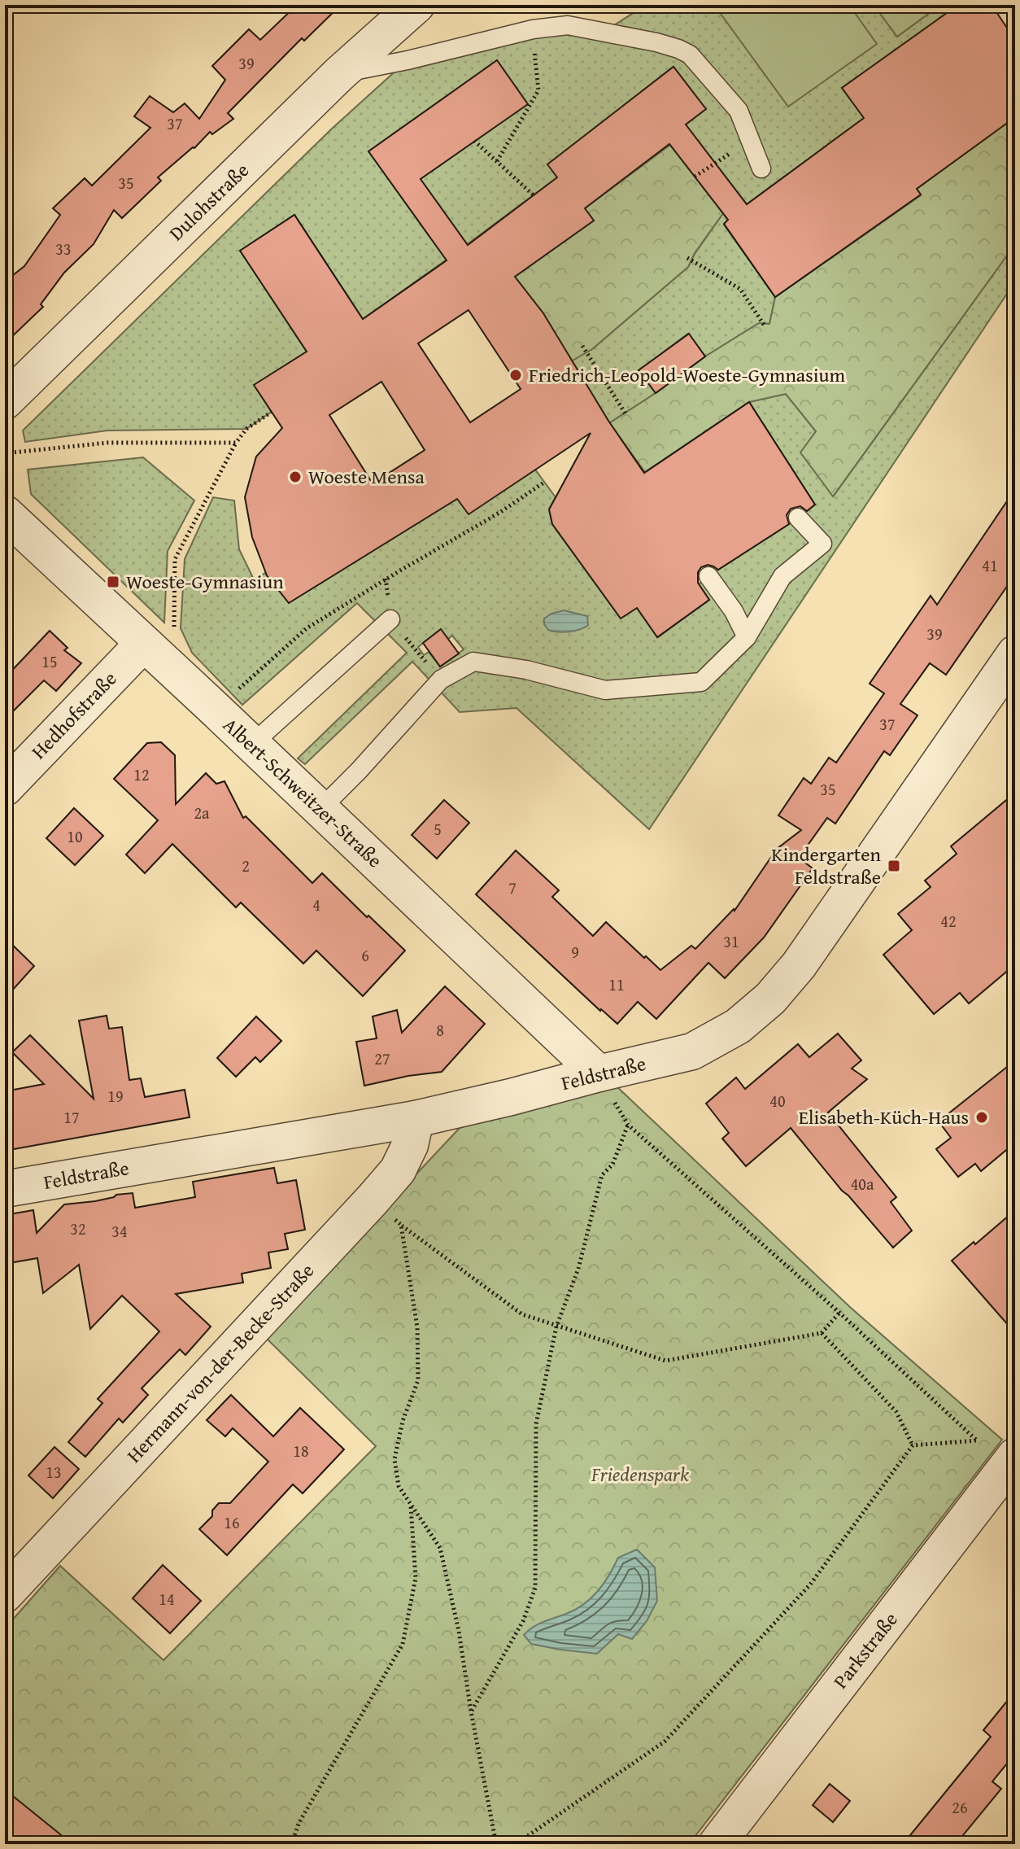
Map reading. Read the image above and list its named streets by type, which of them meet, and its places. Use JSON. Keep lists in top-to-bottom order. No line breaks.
{"streets":{"street":["Dulohstraße","Hedhofstraße","Albert-Schweitzer-Straße","Feldstraße","Hermann-von-der-Becke-Straße","Parkstraße"]},"crossings":[["Hedhofstraße","Albert-Schweitzer-Straße"],["Albert-Schweitzer-Straße","Feldstraße"],["Feldstraße","Hermann-von-der-Becke-Straße"]],"parks":["Friedenspark"],"places":{"other":["Friedrich-Leopold-Woeste-Gymnasium","Woeste Mensa","Elisabeth-Küch-Haus"],"transit":["Woeste-Gymnasiun","Kindergarten Feldstraße"]},"house_numbers":["39","37","35","33","41","39","15","37","12","35","2a","5","10","2","7","4","42","31","9","6","11","8","27","19","40","17","40a","32","34","18","13","16","14","26"]}
